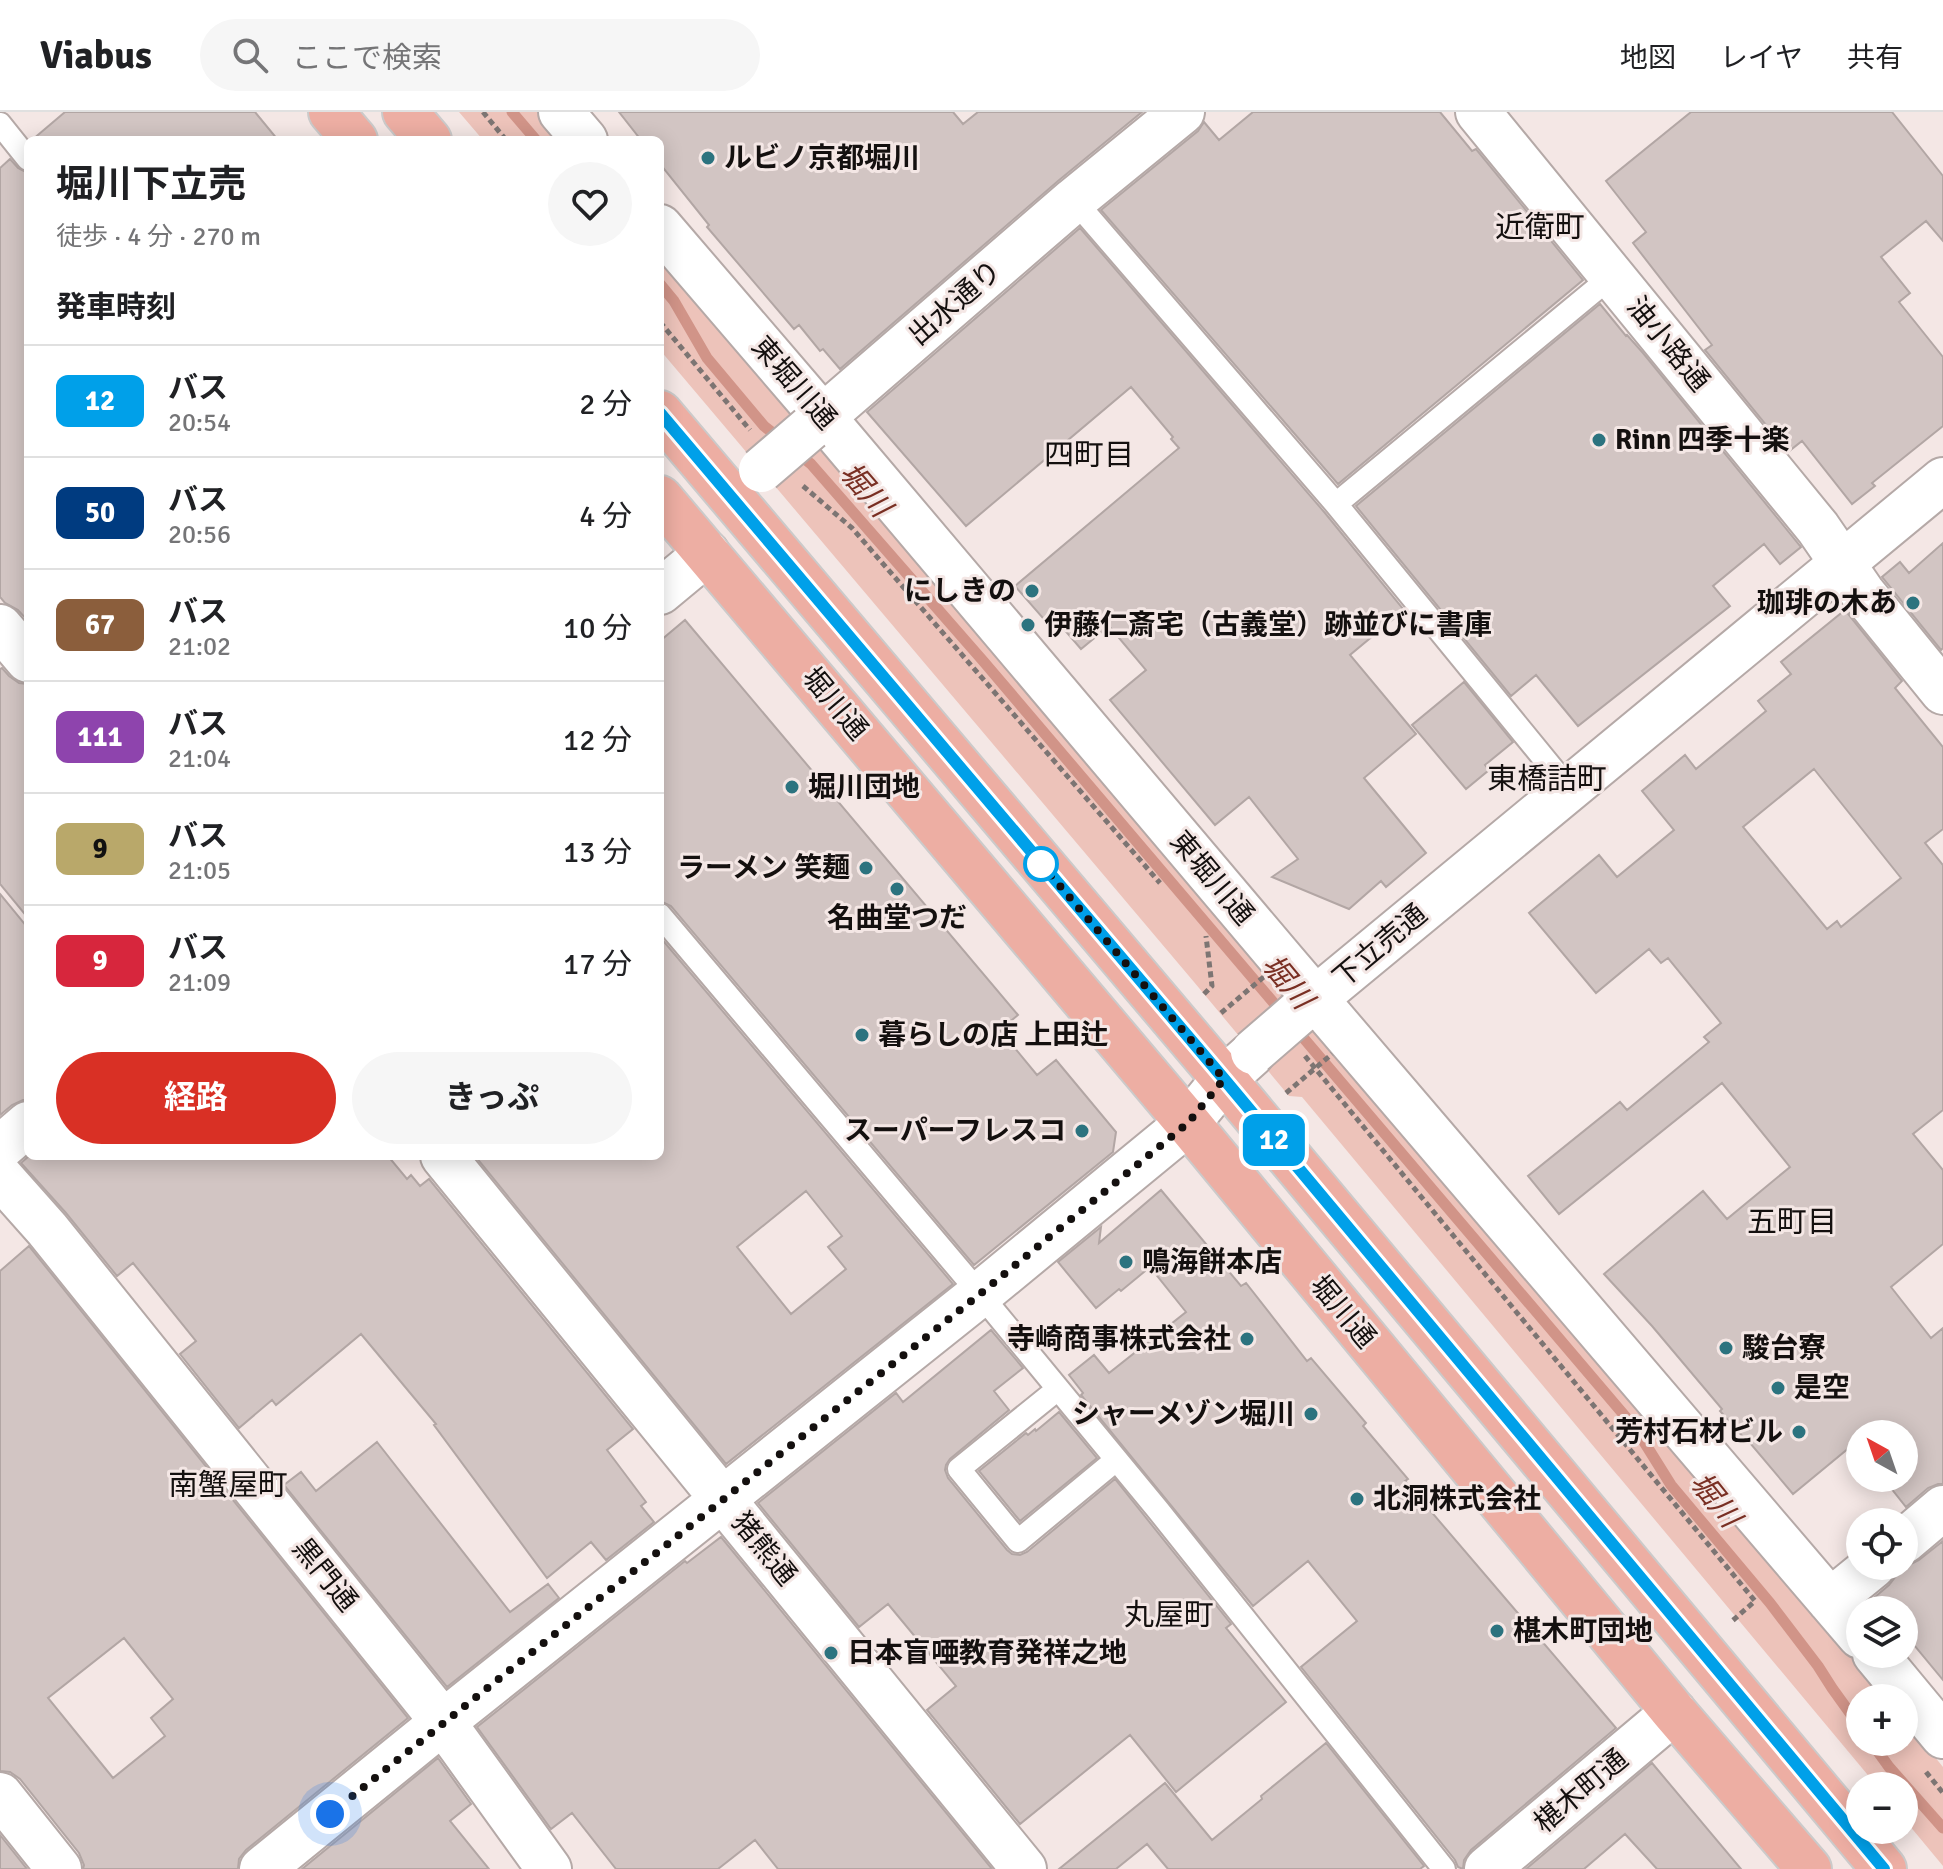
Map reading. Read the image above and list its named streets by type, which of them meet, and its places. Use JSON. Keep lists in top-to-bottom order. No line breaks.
{"streets":{"main road":["堀川通"],"street":["出水通り","油小路通","東堀川通","下立売通","猪熊通","黒門通","椹木町通"]},"crossings":[["出水通り","東堀川通"],["出水通り","堀川通"],["油小路通","下立売通"],["東堀川通","下立売通"],["堀川通","下立売通"],["堀川通","椹木町通"],["下立売通","猪熊通"],["下立売通","黒門通"]],"districts":["近衛町","四町目","東橋詰町","五町目","南蟹屋町","丸屋町"],"water":["堀川"],"places":["ルビノ京都堀川","Rinn 四季十楽","にしきの","珈琲の木あ","伊藤仁斎宅（古義堂）跡並びに書庫","堀川団地","ラーメン 笑麺","名曲堂つだ","暮らしの店 上田辻","スーパーフレスコ","鳴海餅本店","寺崎商事株式会社","駿台寮","是空","シャーメゾン堀川","芳村石材ビル","北洞株式会社","椹木町団地","日本盲唖教育発祥之地"],"lines":["bus line 12"],"north":"top left","page":{"header":"Viabus","search":"ここで検索","nav":["地図","レイヤ","共有"],"on_map":"12","heading":[["堀川下立売","徒歩 · 4 分 · 270 m"],"発車時刻"],"list":[{"mark":"12","name":"バス","note":"20:54","value":"2 分"},{"mark":"50","name":"バス","note":"20:56","value":"4 分"},{"mark":"67","name":"バス","note":"21:02","value":"10 分"},{"mark":"111","name":"バス","note":"21:04","value":"12 分"},{"mark":"9","name":"バス","note":"21:05","value":"13 分"},{"mark":"9","name":"バス","note":"21:09","value":"17 分"}],"buttons":["経路","きっぷ"],"map_buttons":["+","−"]}}
